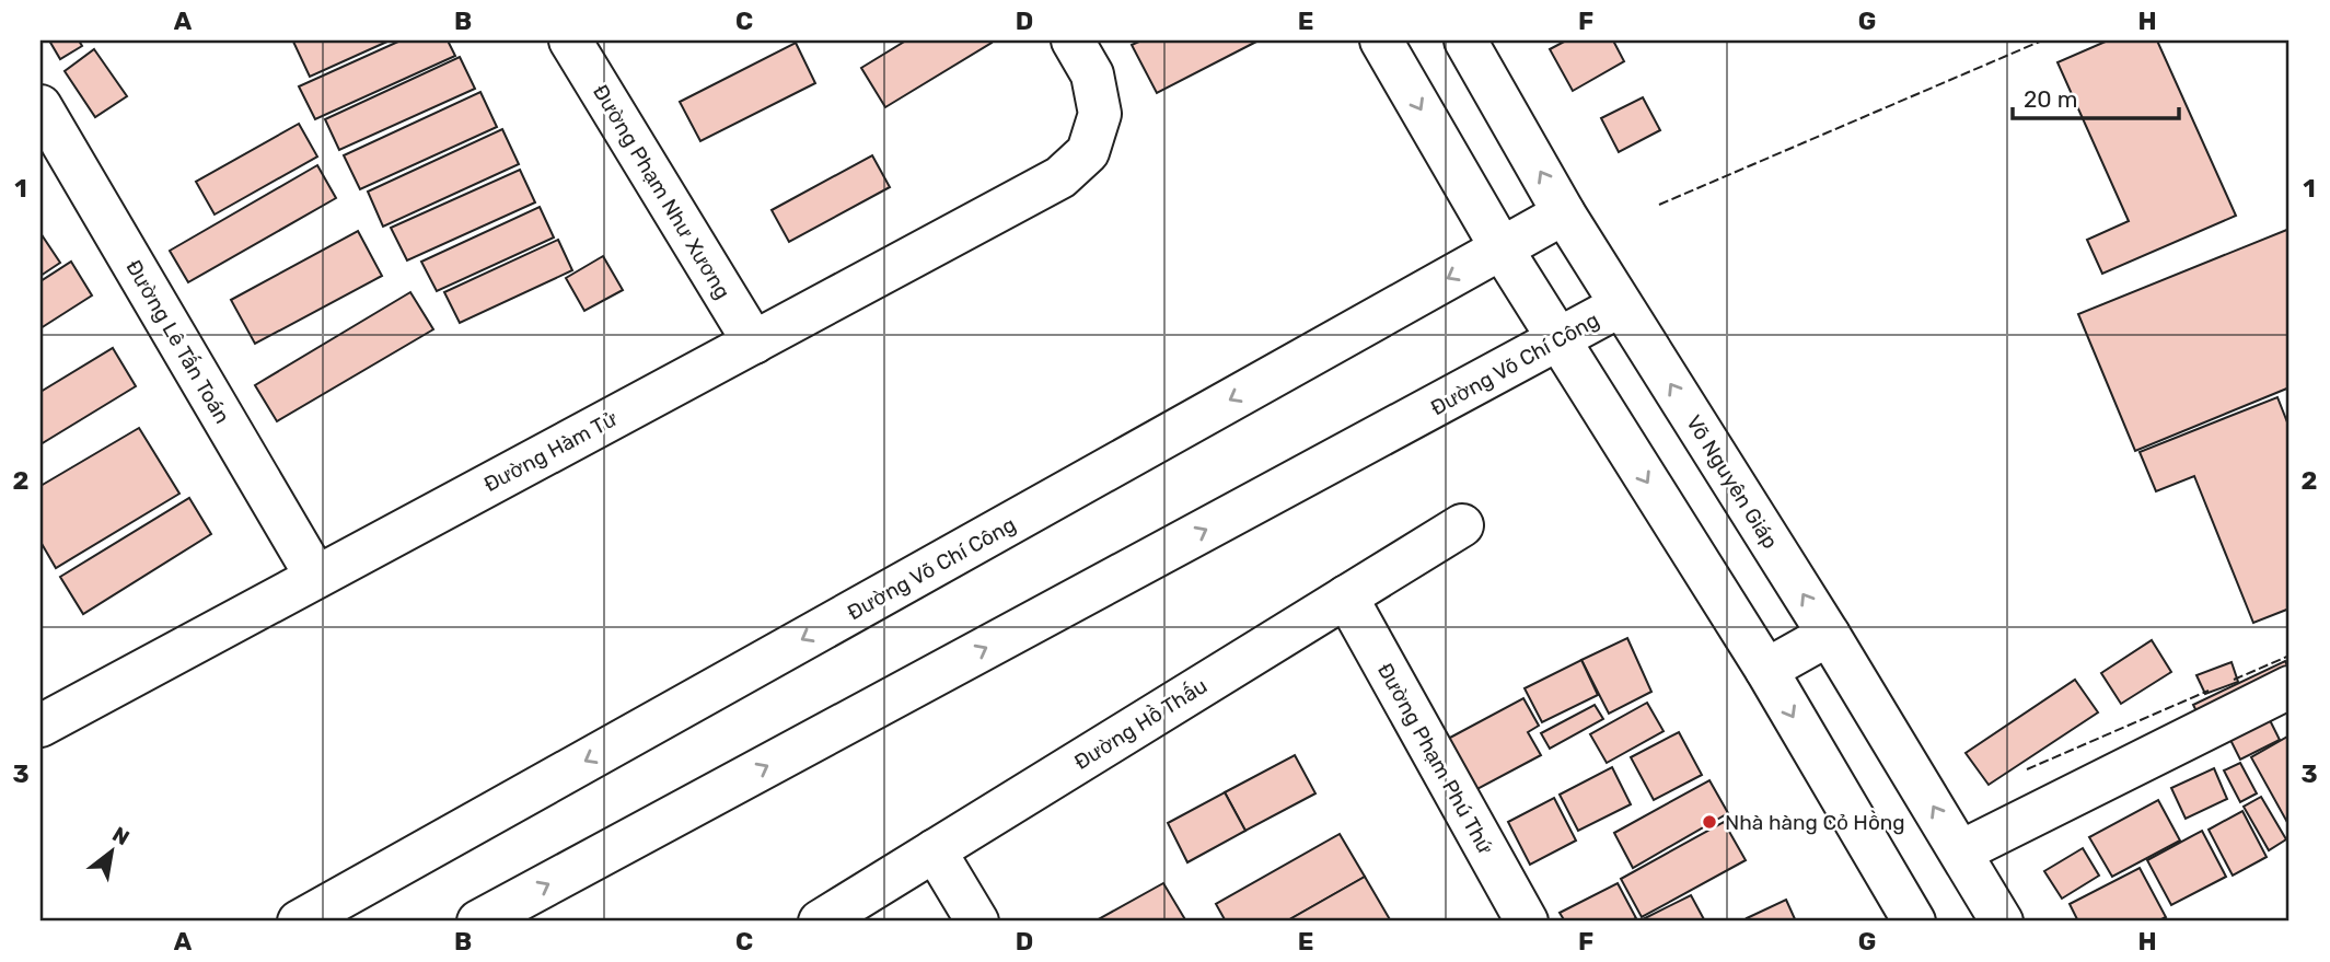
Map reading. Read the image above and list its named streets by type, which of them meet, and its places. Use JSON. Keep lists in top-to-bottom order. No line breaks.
{"streets":{"main road":["Đường Phạm Như Xương","Đường Lê Tấn Toán","Đường Võ Chí Công","Đường Hàm Tử","Võ Nguyên Giáp","Đường Hồ Thấu","Đường Phạm Phú Thứ"]},"crossings":[["Đường Phạm Như Xương","Đường Hàm Tử"],["Đường Lê Tấn Toán","Đường Hàm Tử"],["Đường Võ Chí Công","Võ Nguyên Giáp"],["Đường Hồ Thấu","Đường Phạm Phú Thứ"]],"places":["Nhà hàng Cỏ Hồng"],"scale_bar":"20 m","north":"top right","grid":{"columns":["A","B","C","D","E","F","G","H"],"rows":["1","2","3"]}}
